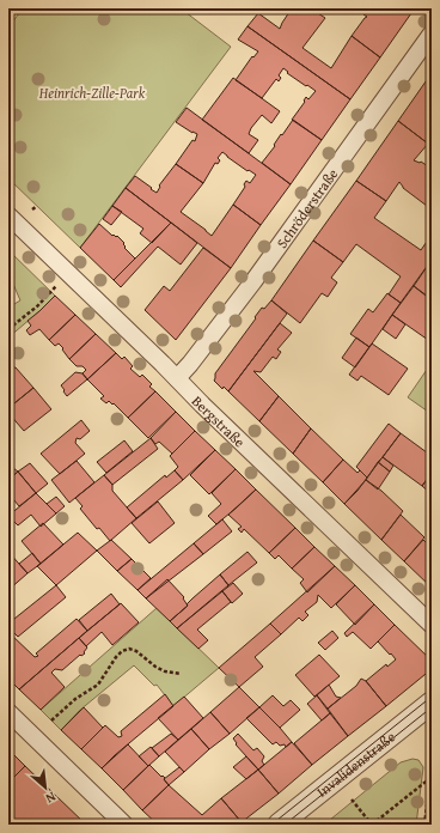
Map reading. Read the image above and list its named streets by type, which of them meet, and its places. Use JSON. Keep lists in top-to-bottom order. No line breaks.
{"streets":{"street":["Schröderstraße","Bergstraße","Invalidenstraße"]},"crossings":[["Schröderstraße","Bergstraße"]],"parks":["Heinrich-Zille-Park"],"north":"bottom right"}
